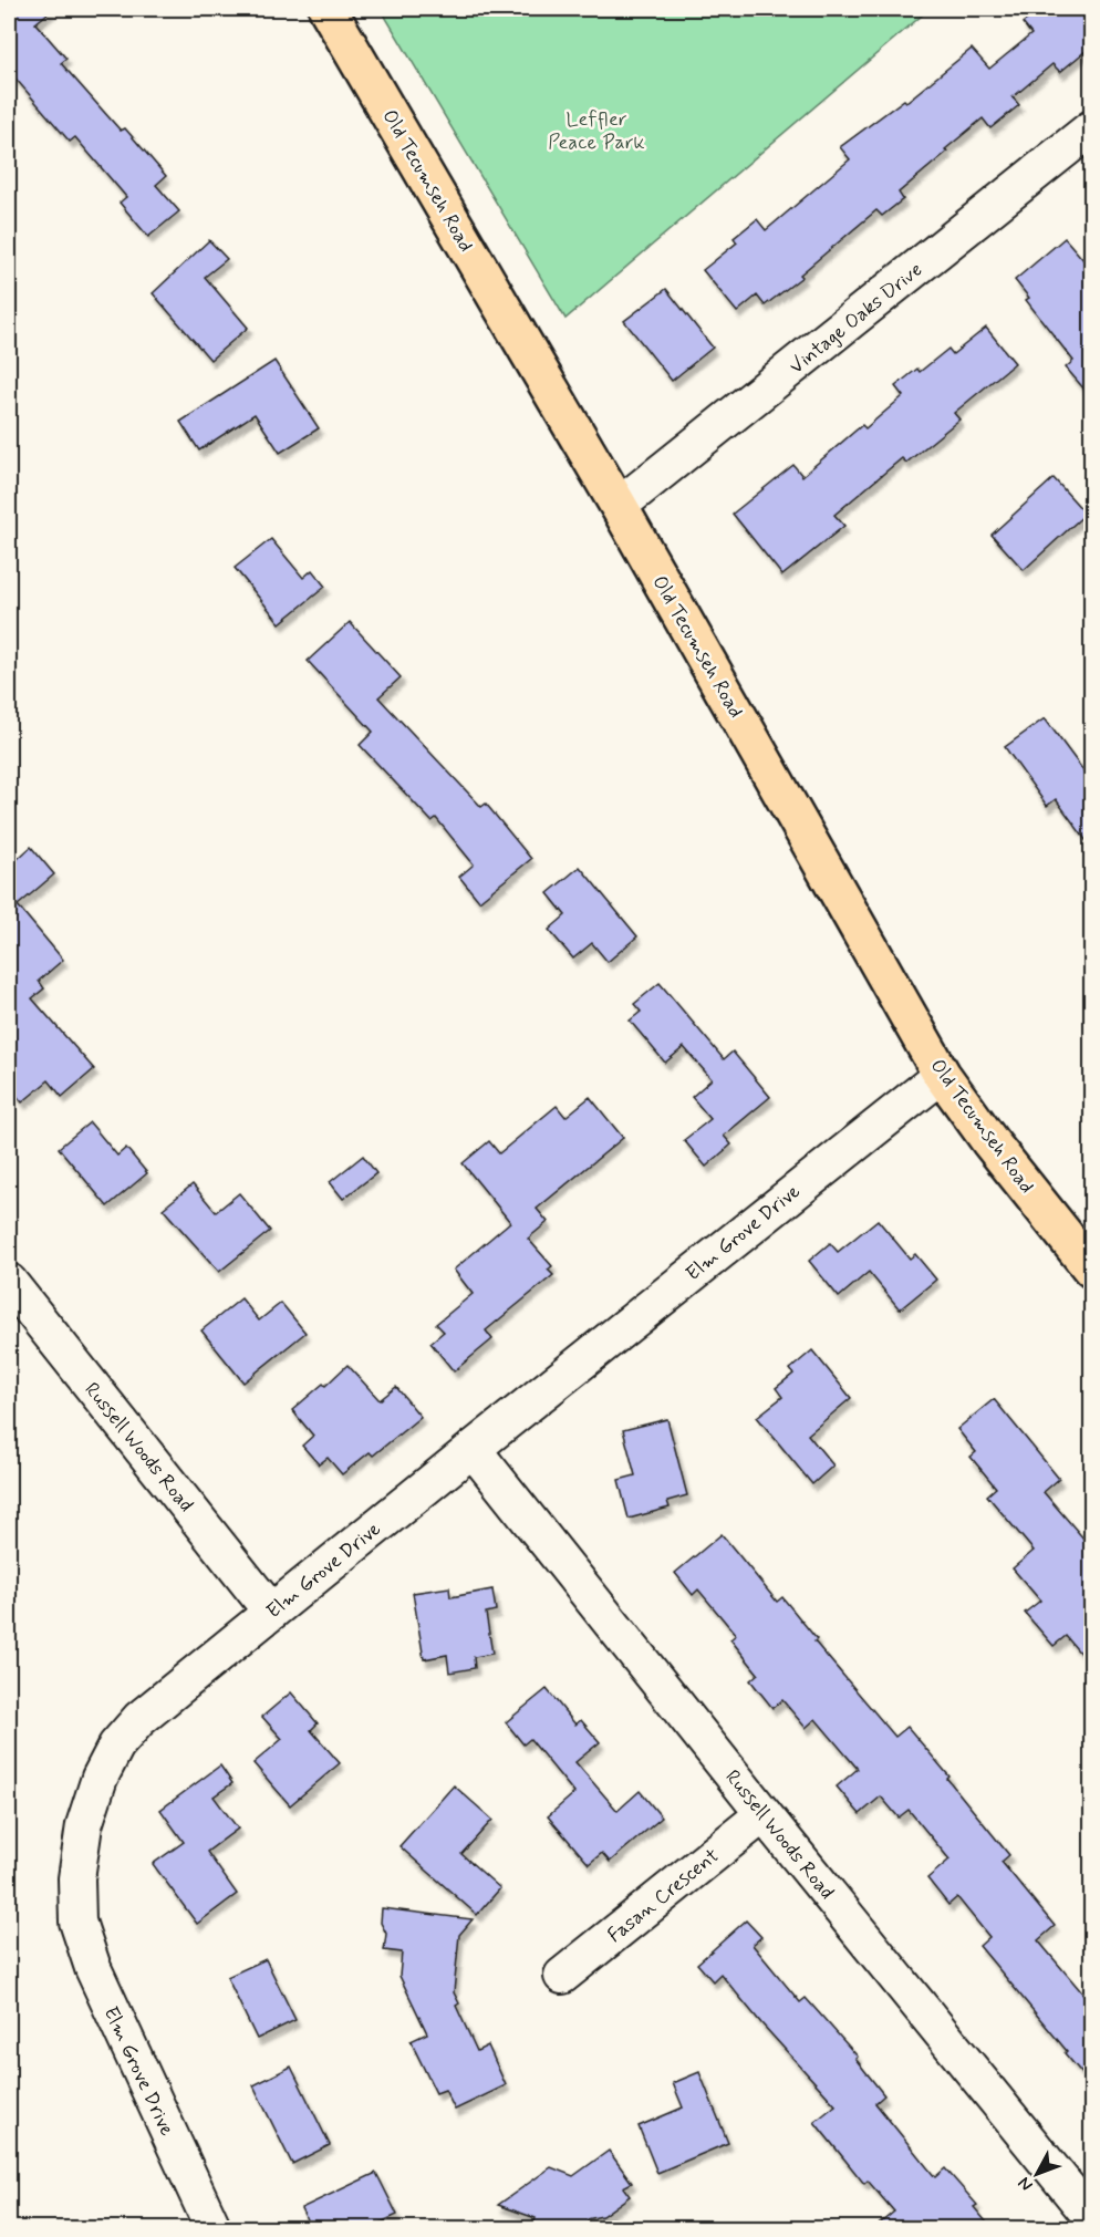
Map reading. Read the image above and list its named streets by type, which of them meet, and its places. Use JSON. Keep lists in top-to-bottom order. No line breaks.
{"streets":{"main road":["Old Tecumseh Road"],"street":["Vintage Oaks Drive","Elm Grove Drive","Russell Woods Road","Fasan Crescent"]},"crossings":[["Old Tecumseh Road","Vintage Oaks Drive"],["Old Tecumseh Road","Elm Grove Drive"],["Elm Grove Drive","Russell Woods Road"],["Russell Woods Road","Fasan Crescent"]],"parks":["Leffler Peace Park"],"north":"bottom left"}
